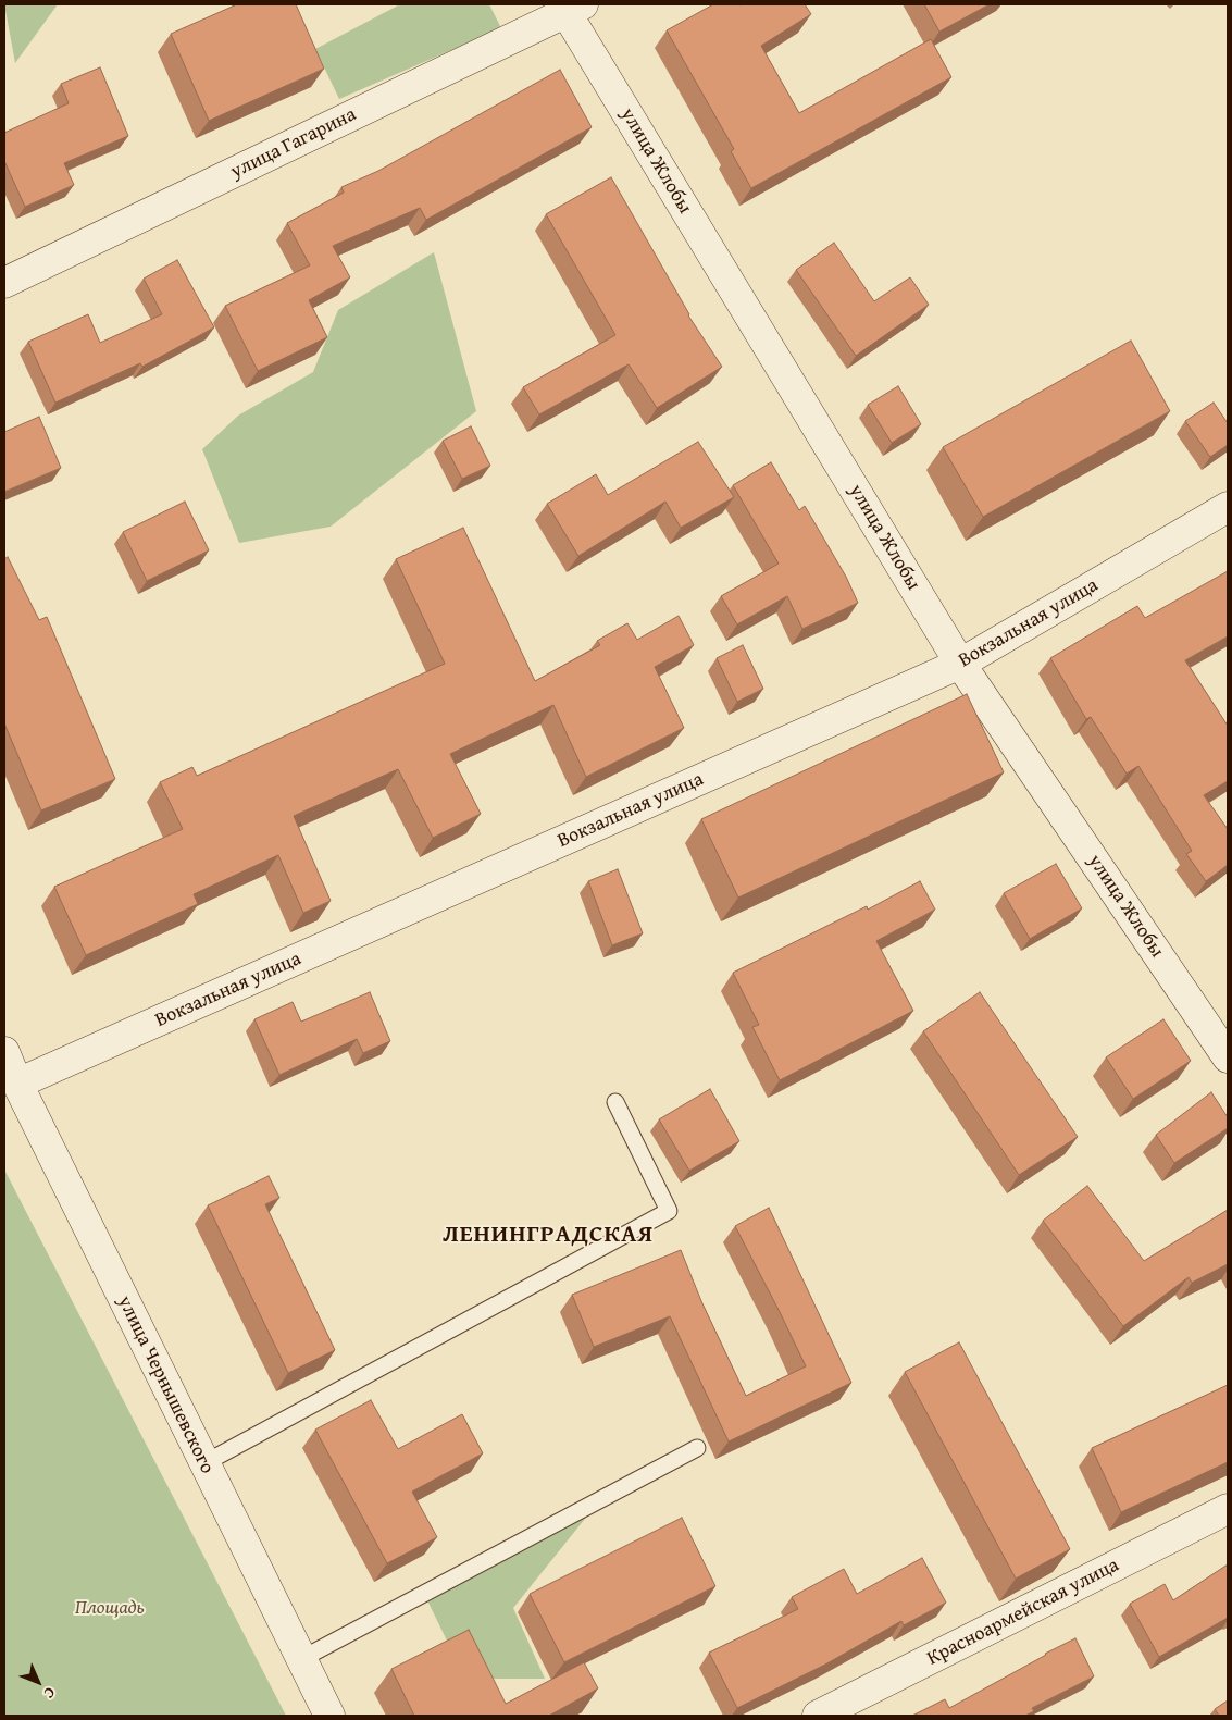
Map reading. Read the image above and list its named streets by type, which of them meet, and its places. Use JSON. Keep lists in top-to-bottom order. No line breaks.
{"streets":{"street":["улица Гагарина","улица Жлобы","Вокзальная улица","улица Чернышевского","Красноармейская улица"]},"crossings":[["улица Гагарина","улица Жлобы"],["улица Жлобы","Вокзальная улица"],["Вокзальная улица","улица Чернышевского"]],"districts":["ЛЕНИНГРАДСКАЯ"],"parks":["Площадь"],"north":"bottom right"}
